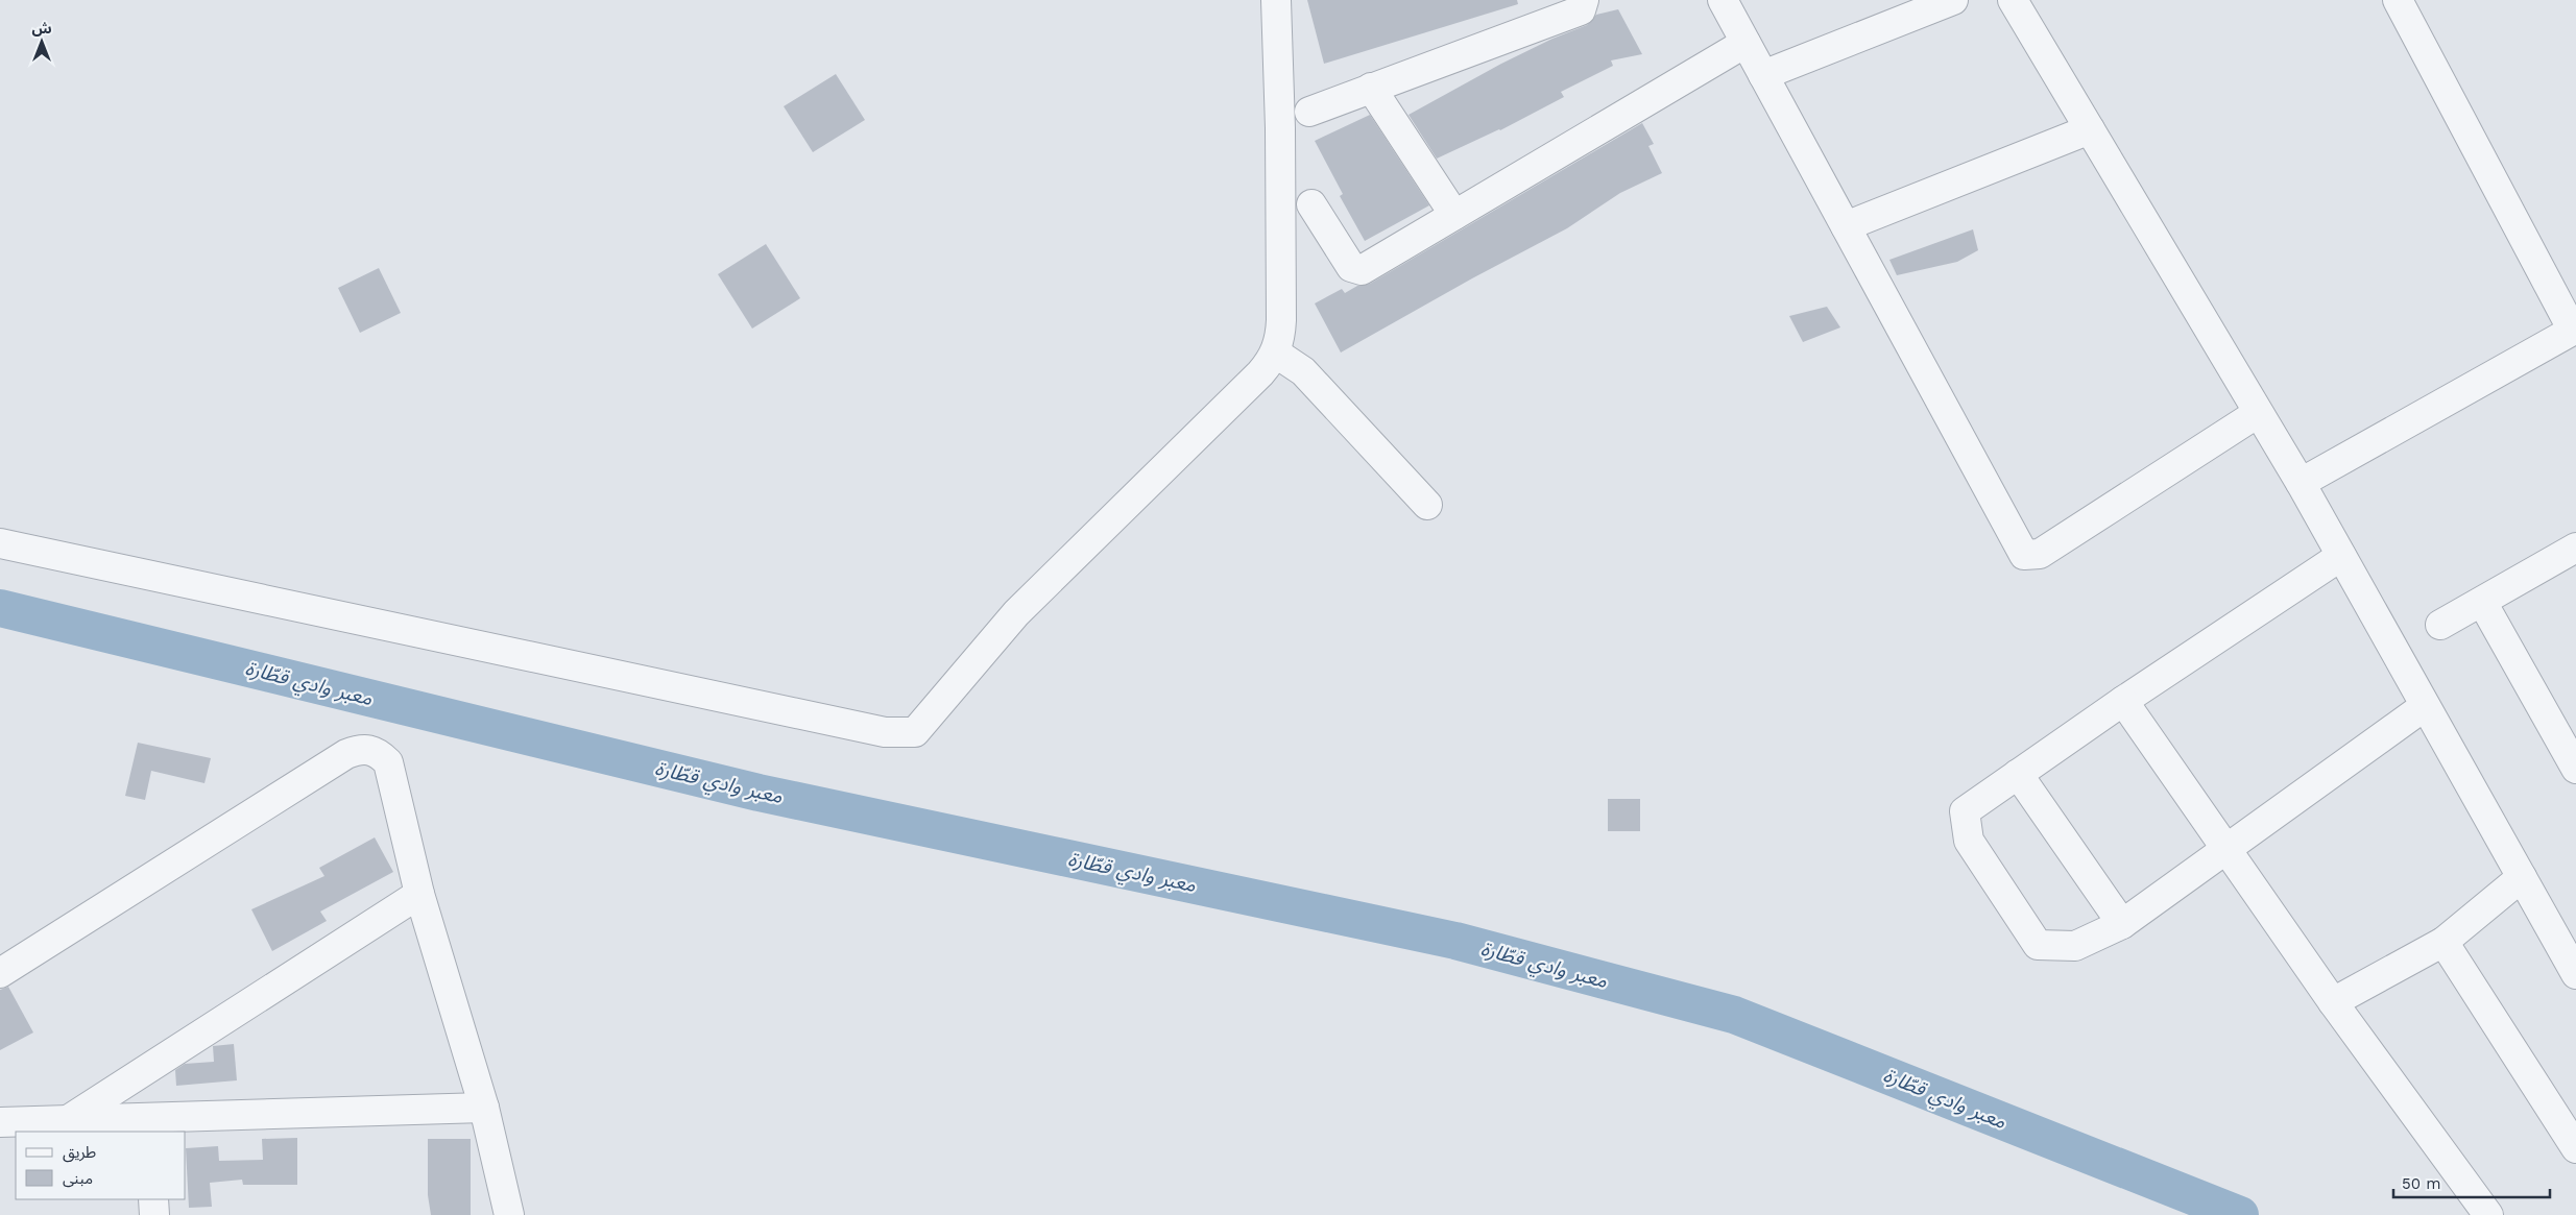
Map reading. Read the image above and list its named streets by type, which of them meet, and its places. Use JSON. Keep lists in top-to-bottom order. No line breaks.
{"water":["معبر وادي قطّارة"],"legend":["طريق","مبنى"],"scale_bar":"50 m","north":"top"}
